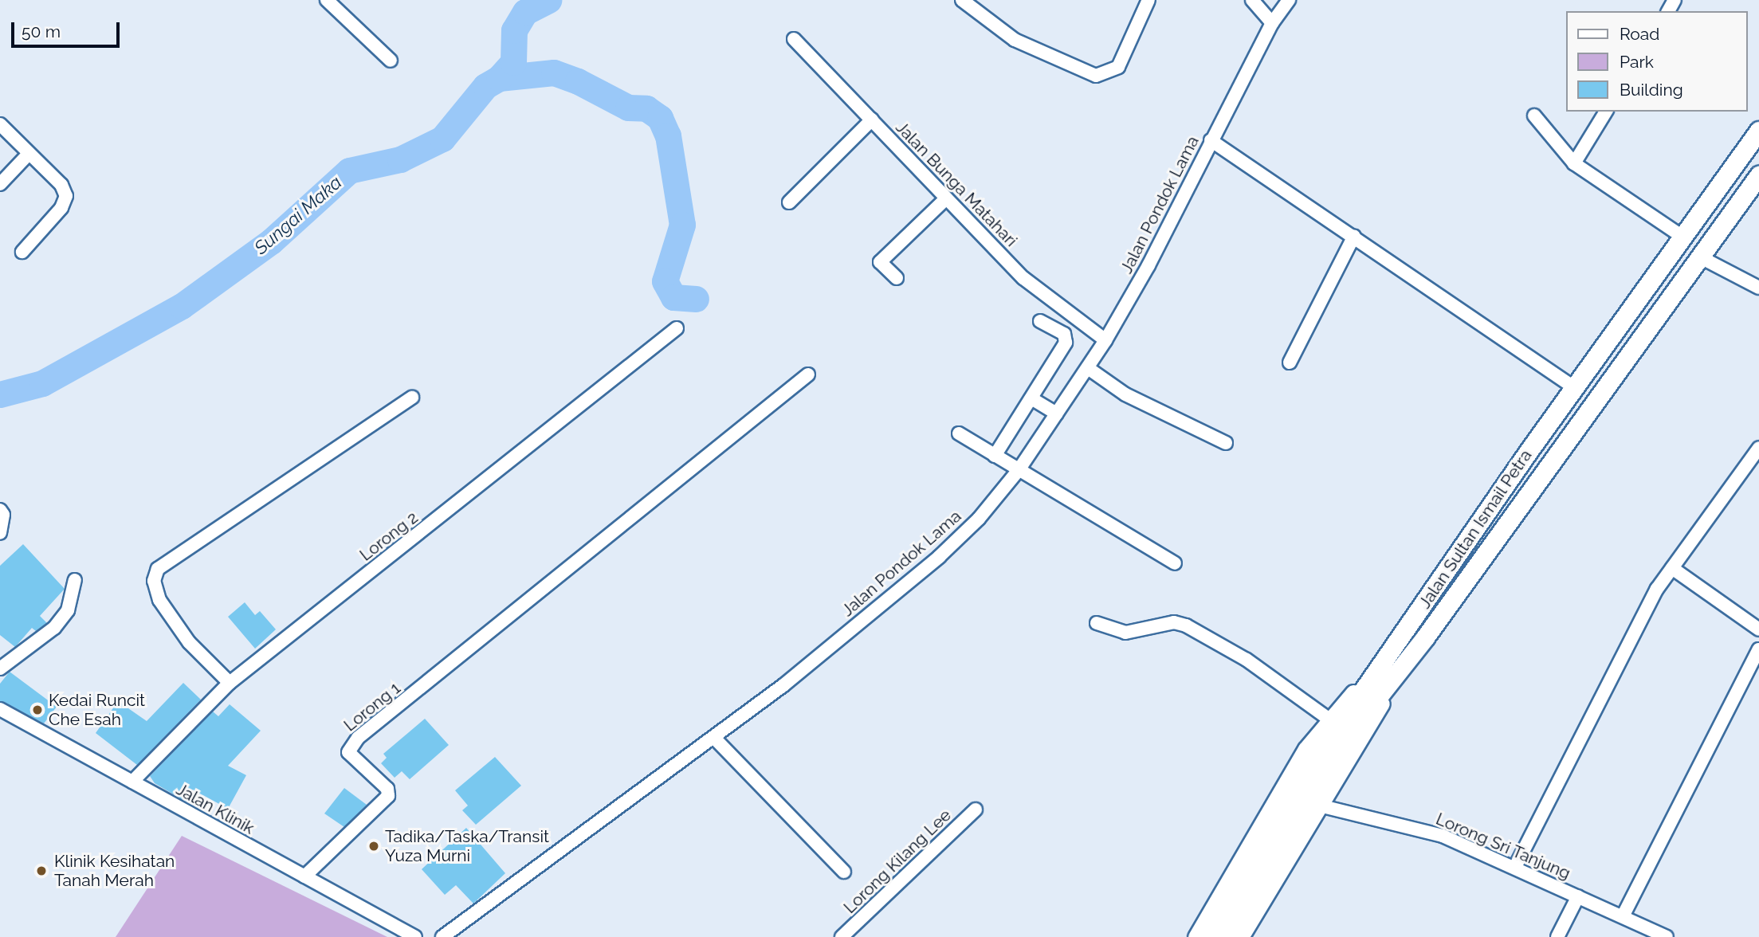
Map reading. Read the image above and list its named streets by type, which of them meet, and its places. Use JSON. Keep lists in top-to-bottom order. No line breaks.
{"streets":{"main road":["Jalan Sultan Ismail Petra"],"street":["Jalan Bunga Matahari","Jalan Pondok Lama","Lorong 2","Lorong 1","Jalan Klinik","Lorong Sri Tanjung","Lorong Kilang Lee"]},"crossings":[["Jalan Bunga Matahari","Jalan Pondok Lama"],["Jalan Sultan Ismail Petra","Lorong Sri Tanjung"],["Lorong 2","Jalan Klinik"],["Lorong 1","Jalan Klinik"]],"water":["Sungai Maka"],"places":["Kedai Runcit Che Esah","Tadika/Taska/Transit Yuza Murni","Klinik Kesihatan Tanah Merah"],"legend":["Road","Park","Building"],"scale_bar":"50 m"}
